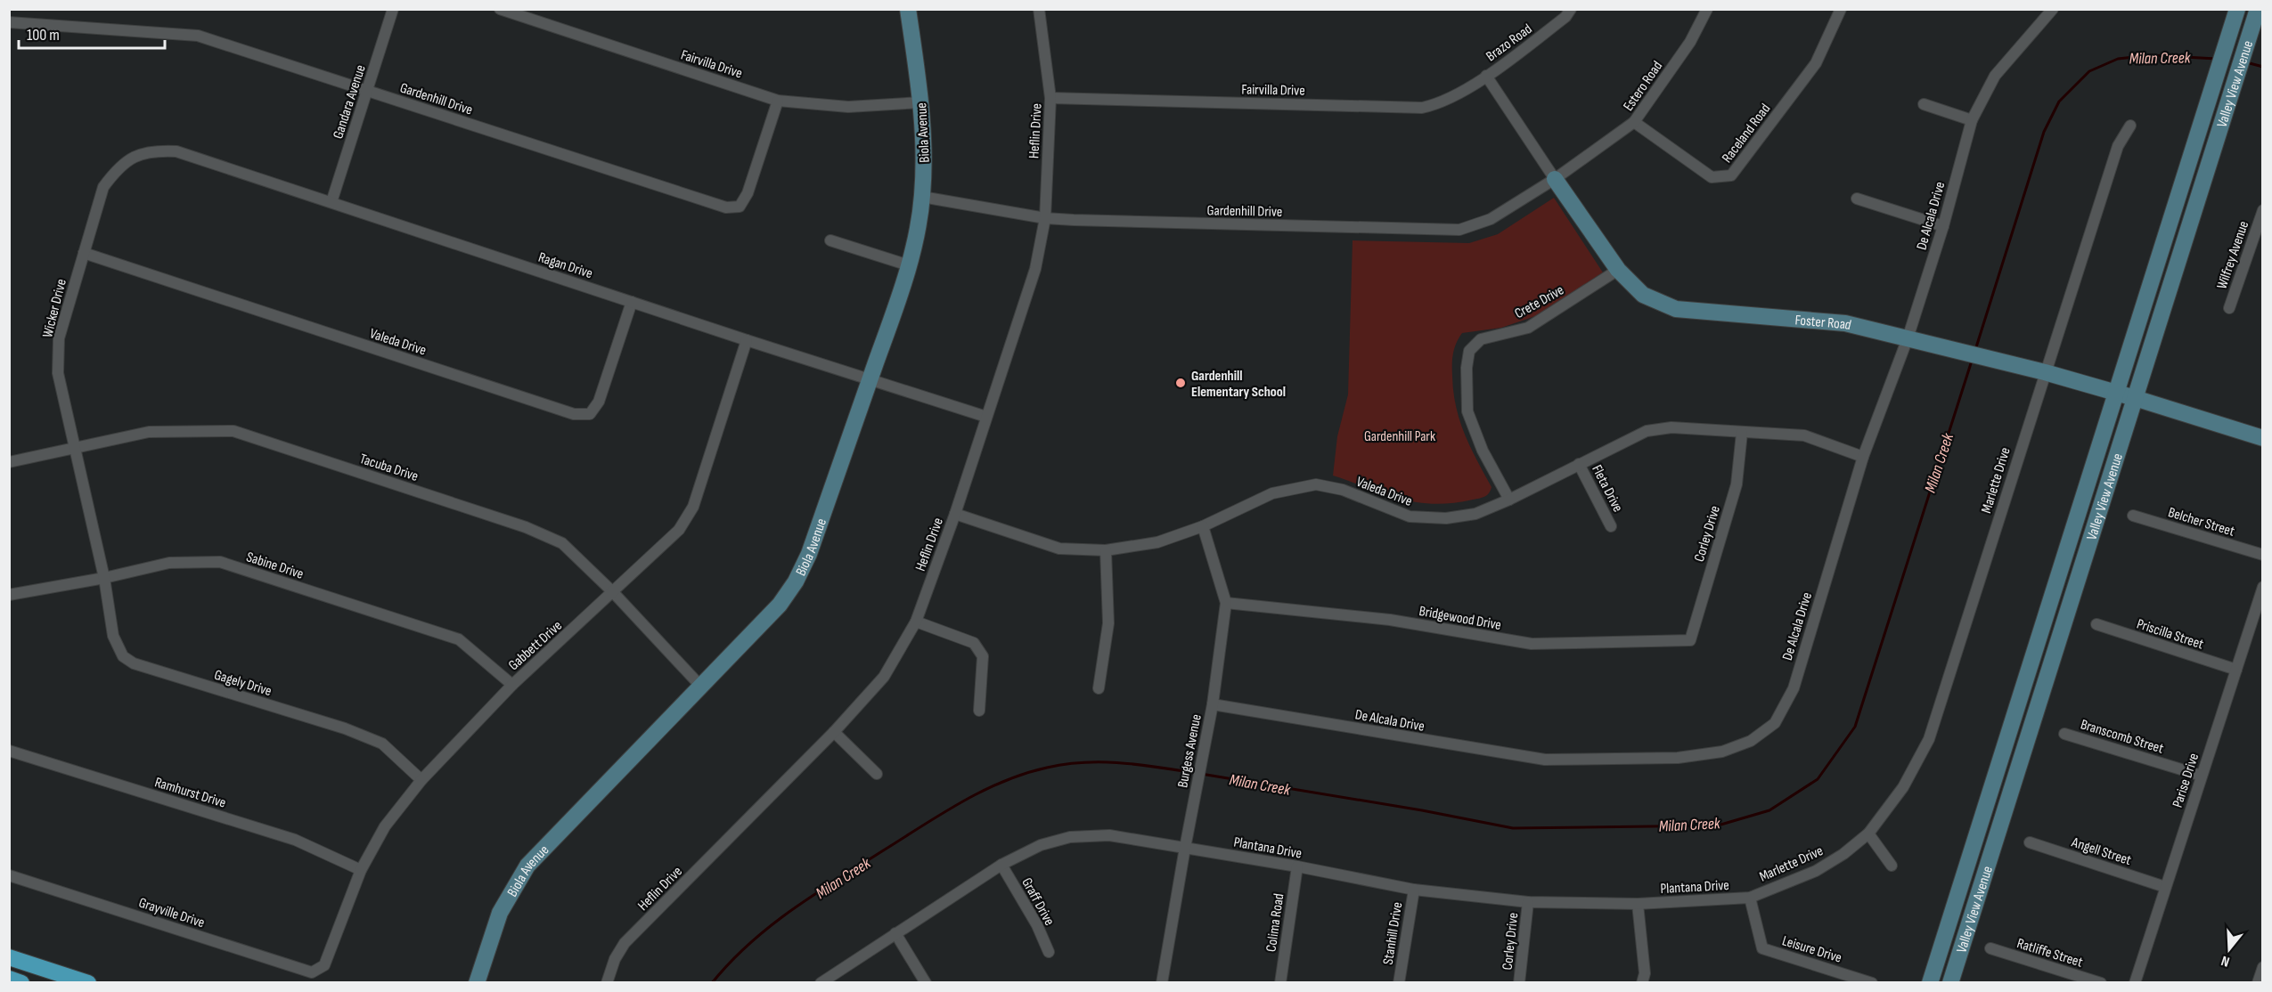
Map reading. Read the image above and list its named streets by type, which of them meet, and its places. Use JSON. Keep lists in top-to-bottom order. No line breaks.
{"streets":{"main road":["Valley View Avenue","Biola Avenue","Foster Road"],"street":["Brazo Road","Fairvilla Drive","Estero Road","Gardenhill Drive","Gandara Avenue","Heflin Drive","Raceland Road","De Alcala Drive","Wilfrey Avenue","Ragan Drive","Crete Drive","Wicker Drive","Valeda Drive","Tacuba Drive","Marlette Drive","Fleta Drive","Belcher Street","Corley Drive","Sabine Drive","Bridgewood Drive","Priscilla Street","Gabbett Drive","Gagely Drive","Branscomb Street","Burgess Avenue","Parise Drive","Ramhurst Drive","Plantana Drive","Angell Street","Graff Drive","Grayville Drive","Colima Road","Stanhill Drive","Leisure Drive","Ratliffe Street"]},"crossings":[["Brazo Road","Fairvilla Drive"],["Brazo Road","Foster Road"],["Fairvilla Drive","Gardenhill Drive"],["Fairvilla Drive","Heflin Drive"],["Fairvilla Drive","Biola Avenue"],["Fairvilla Drive","Foster Road"],["Valley View Avenue","Foster Road"],["Estero Road","Gardenhill Drive"],["Estero Road","Raceland Road"],["Estero Road","Foster Road"],["Gardenhill Drive","Gandara Avenue"],["Gardenhill Drive","Heflin Drive"],["Gardenhill Drive","Biola Avenue"],["Gardenhill Drive","Foster Road"],["Gandara Avenue","Ragan Drive"],["Heflin Drive","Ragan Drive"],["Heflin Drive","Valeda Drive"],["Biola Avenue","Ragan Drive"],["Biola Avenue","Tacuba Drive"],["De Alcala Drive","Foster Road"],["De Alcala Drive","Valeda Drive"],["De Alcala Drive","Burgess Avenue"],["Ragan Drive","Wicker Drive"],["Ragan Drive","Valeda Drive"],["Ragan Drive","Gabbett Drive"],["Crete Drive","Foster Road"],["Crete Drive","Valeda Drive"],["Wicker Drive","Valeda Drive"],["Wicker Drive","Tacuba Drive"],["Wicker Drive","Sabine Drive"],["Wicker Drive","Gagely Drive"],["Foster Road","Marlette Drive"],["Valeda Drive","Fleta Drive"],["Valeda Drive","Corley Drive"],["Valeda Drive","Burgess Avenue"],["Tacuba Drive","Gabbett Drive"],["Marlette Drive","Plantana Drive"],["Marlette Drive","Leisure Drive"],["Corley Drive","Bridgewood Drive"],["Corley Drive","Plantana Drive"],["Sabine Drive","Gabbett Drive"],["Sabine Drive","Gagely Drive"],["Bridgewood Drive","Burgess Avenue"],["Priscilla Street","Parise Drive"],["Gabbett Drive","Gagely Drive"],["Gabbett Drive","Ramhurst Drive"],["Gabbett Drive","Grayville Drive"],["Branscomb Street","Parise Drive"],["Burgess Avenue","Plantana Drive"],["Parise Drive","Angell Street"],["Plantana Drive","Graff Drive"],["Plantana Drive","Colima Road"],["Plantana Drive","Stanhill Drive"],["Plantana Drive","Leisure Drive"]],"water":["Milan Creek"],"parks":["Gardenhill Park"],"places":["Gardenhill Elementary School"],"scale_bar":"100 m","north":"bottom"}
